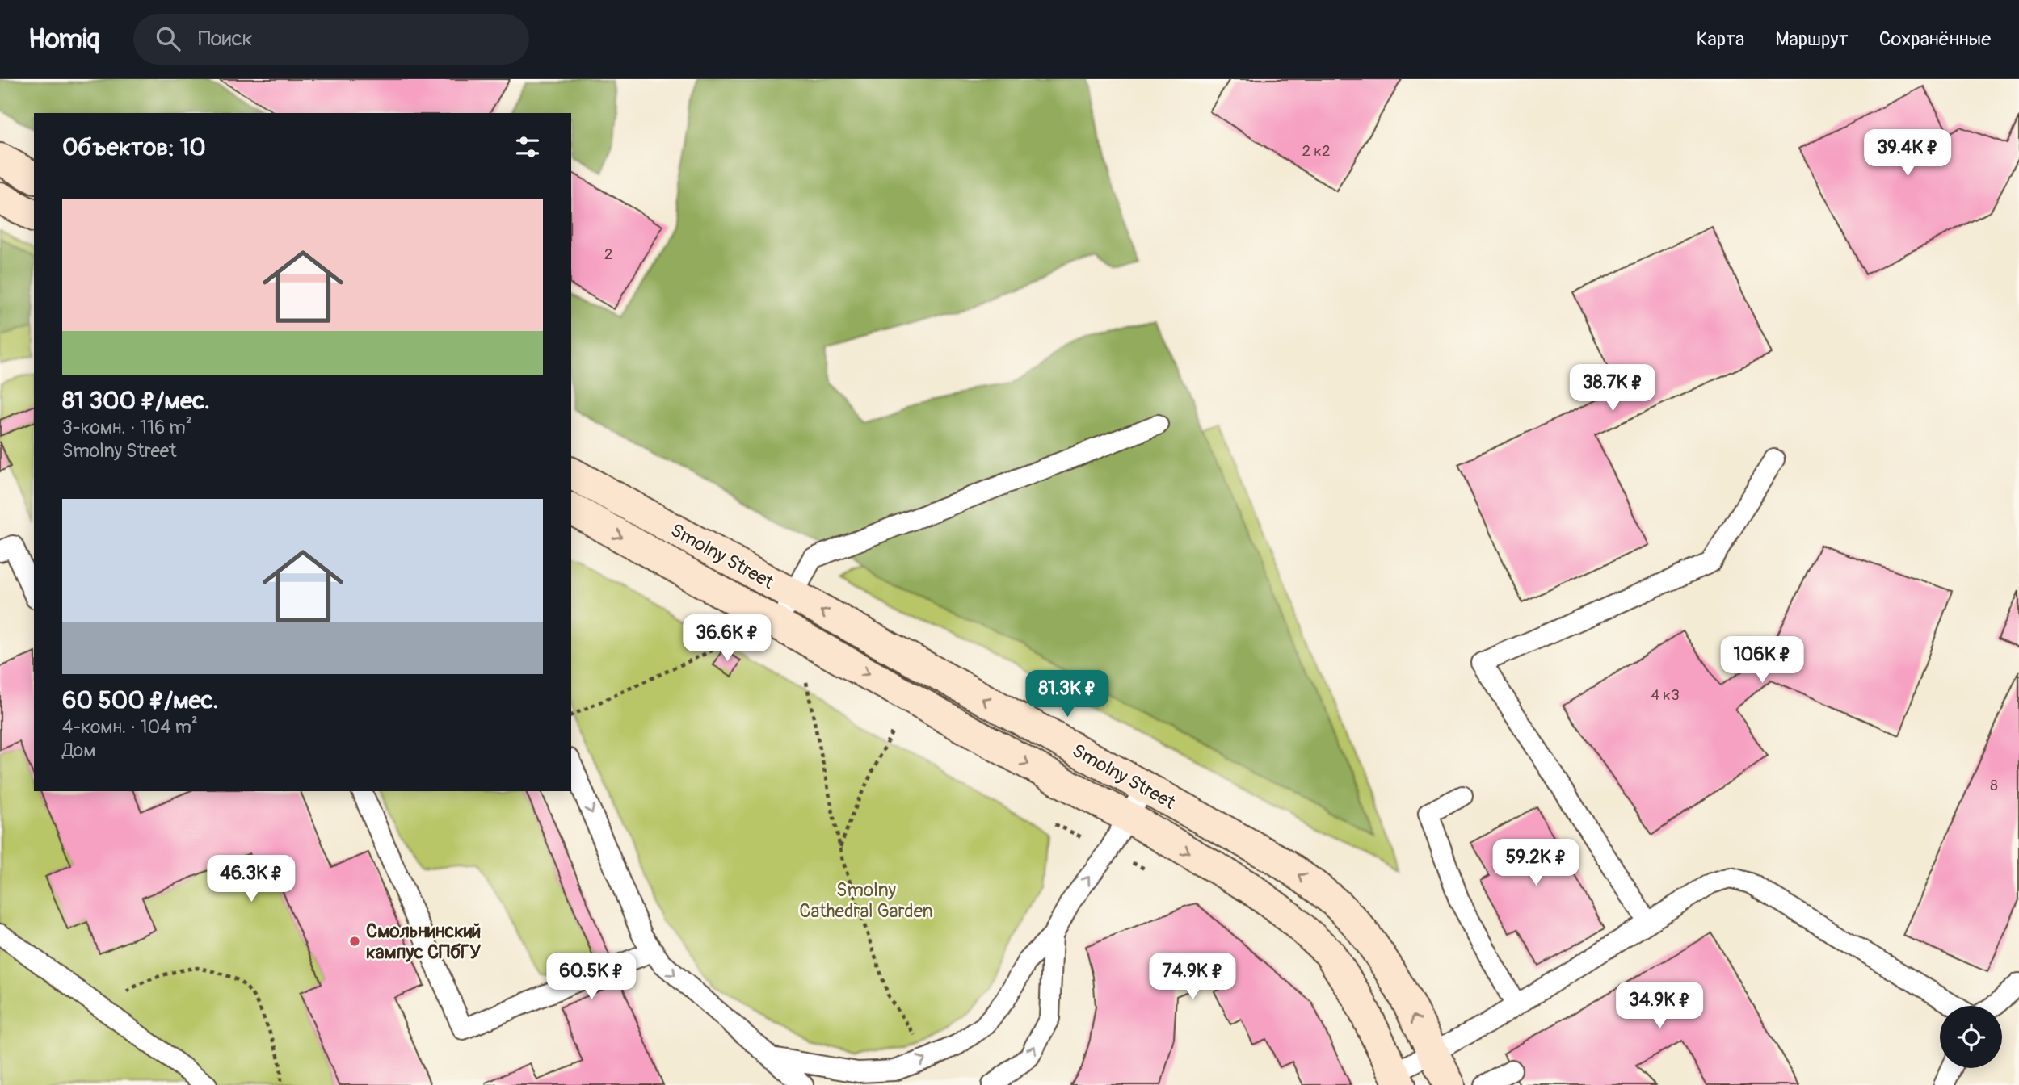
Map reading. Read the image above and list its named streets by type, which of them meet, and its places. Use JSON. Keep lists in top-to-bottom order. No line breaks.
{"streets":{"street":["Smolny Street"]},"parks":["Smolny Cathedral Garden"],"places":["Смольнинский кампус СПбГУ"],"house_numbers":["2 к2","2","4 к3","8"],"page":{"header":"Homiq","search":"Поиск","nav":["Карта","Маршрут","Сохранённые"],"heading":"Объектов: 10","price":["39.4K ₽","38.7K ₽","36.6K ₽","106K ₽","81.3K ₽","59.2K ₽","46.3K ₽","60.5K ₽","74.9K ₽","34.9K ₽"],"list":[{"name":"81 300 ₽/мес.","note":"3-комн. · 116 m² · Smolny Street"},{"name":"60 500 ₽/мес.","note":"4-комн. · 104 m² · Дом"}]}}
